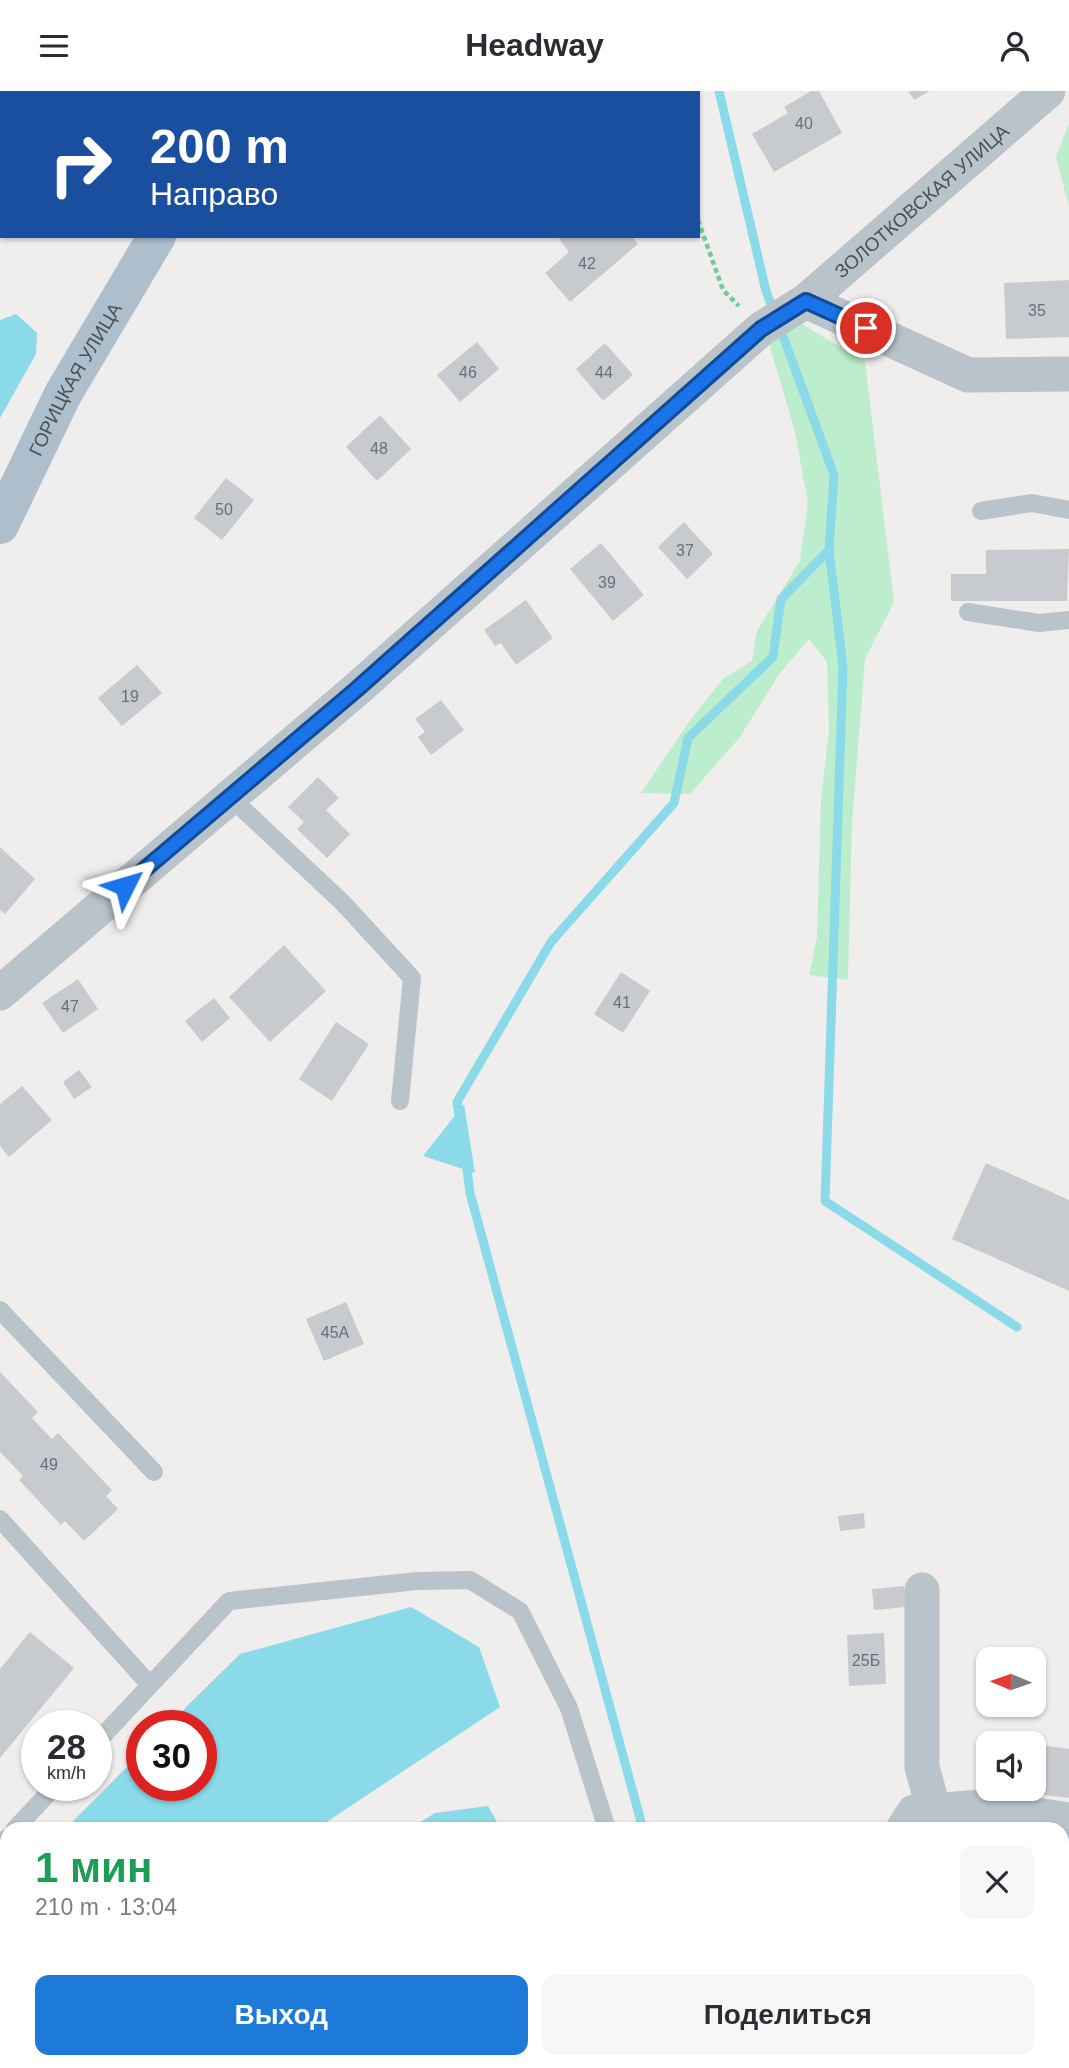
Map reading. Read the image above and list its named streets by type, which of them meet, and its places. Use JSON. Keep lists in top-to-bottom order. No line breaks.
{"streets":{"main road":["ГОРИЦКАЯ УЛИЦА"],"street":["ЗОЛОТКОВСКАЯ УЛИЦА"]},"house_numbers":["40","42","35","46","44","48","50","37","39","19","41","47","45А","49","25Б"],"north":"left","page":{"header":"Headway","turn":["200 m","Направо"],"speed":"28 km/h","limit":"30","heading":["1 мин","210 m · 13:04"],"buttons":["Выход","Поделиться"]}}
